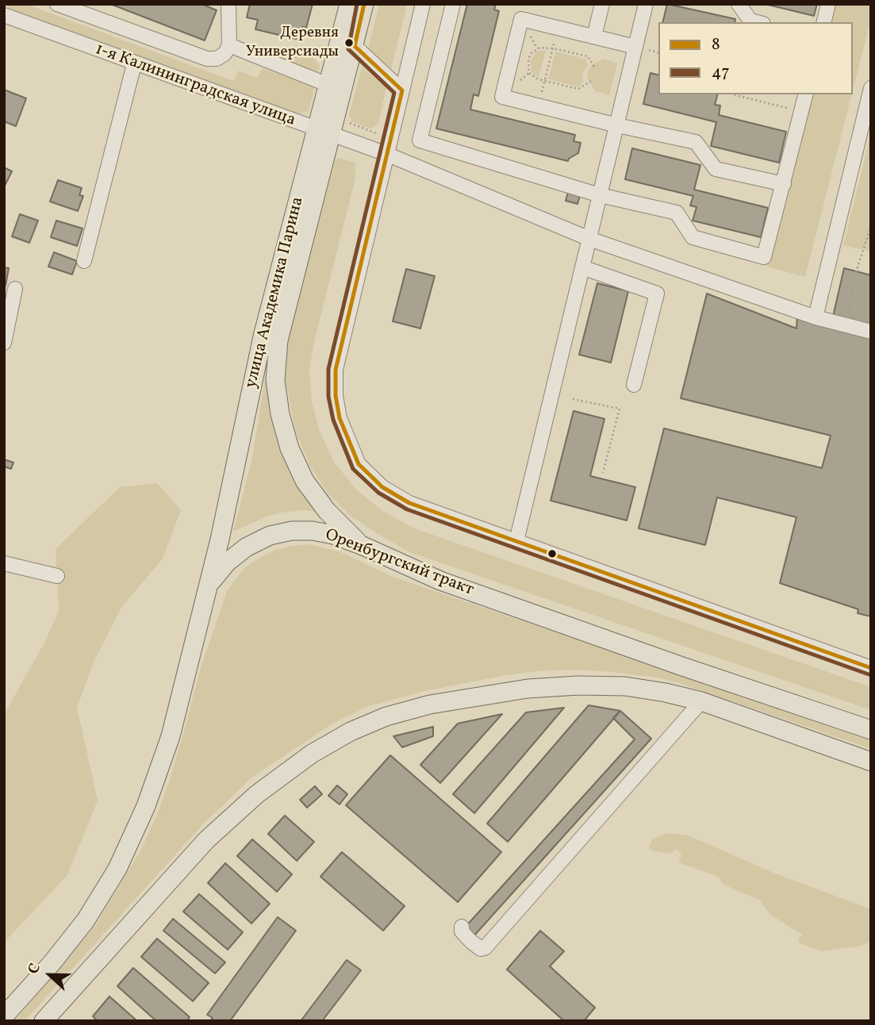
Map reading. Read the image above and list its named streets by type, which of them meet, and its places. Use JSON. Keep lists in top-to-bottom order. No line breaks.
{"streets":{"main road":["улица Академика Парина","Оренбургский тракт"],"street":["1-я Калининградская улица"]},"crossings":[["1-я Калининградская улица","улица Академика Парина"],["улица Академика Парина","Оренбургский тракт"]],"places":["Деревня Универсиады"],"lines":["transit line 8","transit line 47"],"legend":["8","47"],"north":"left"}
